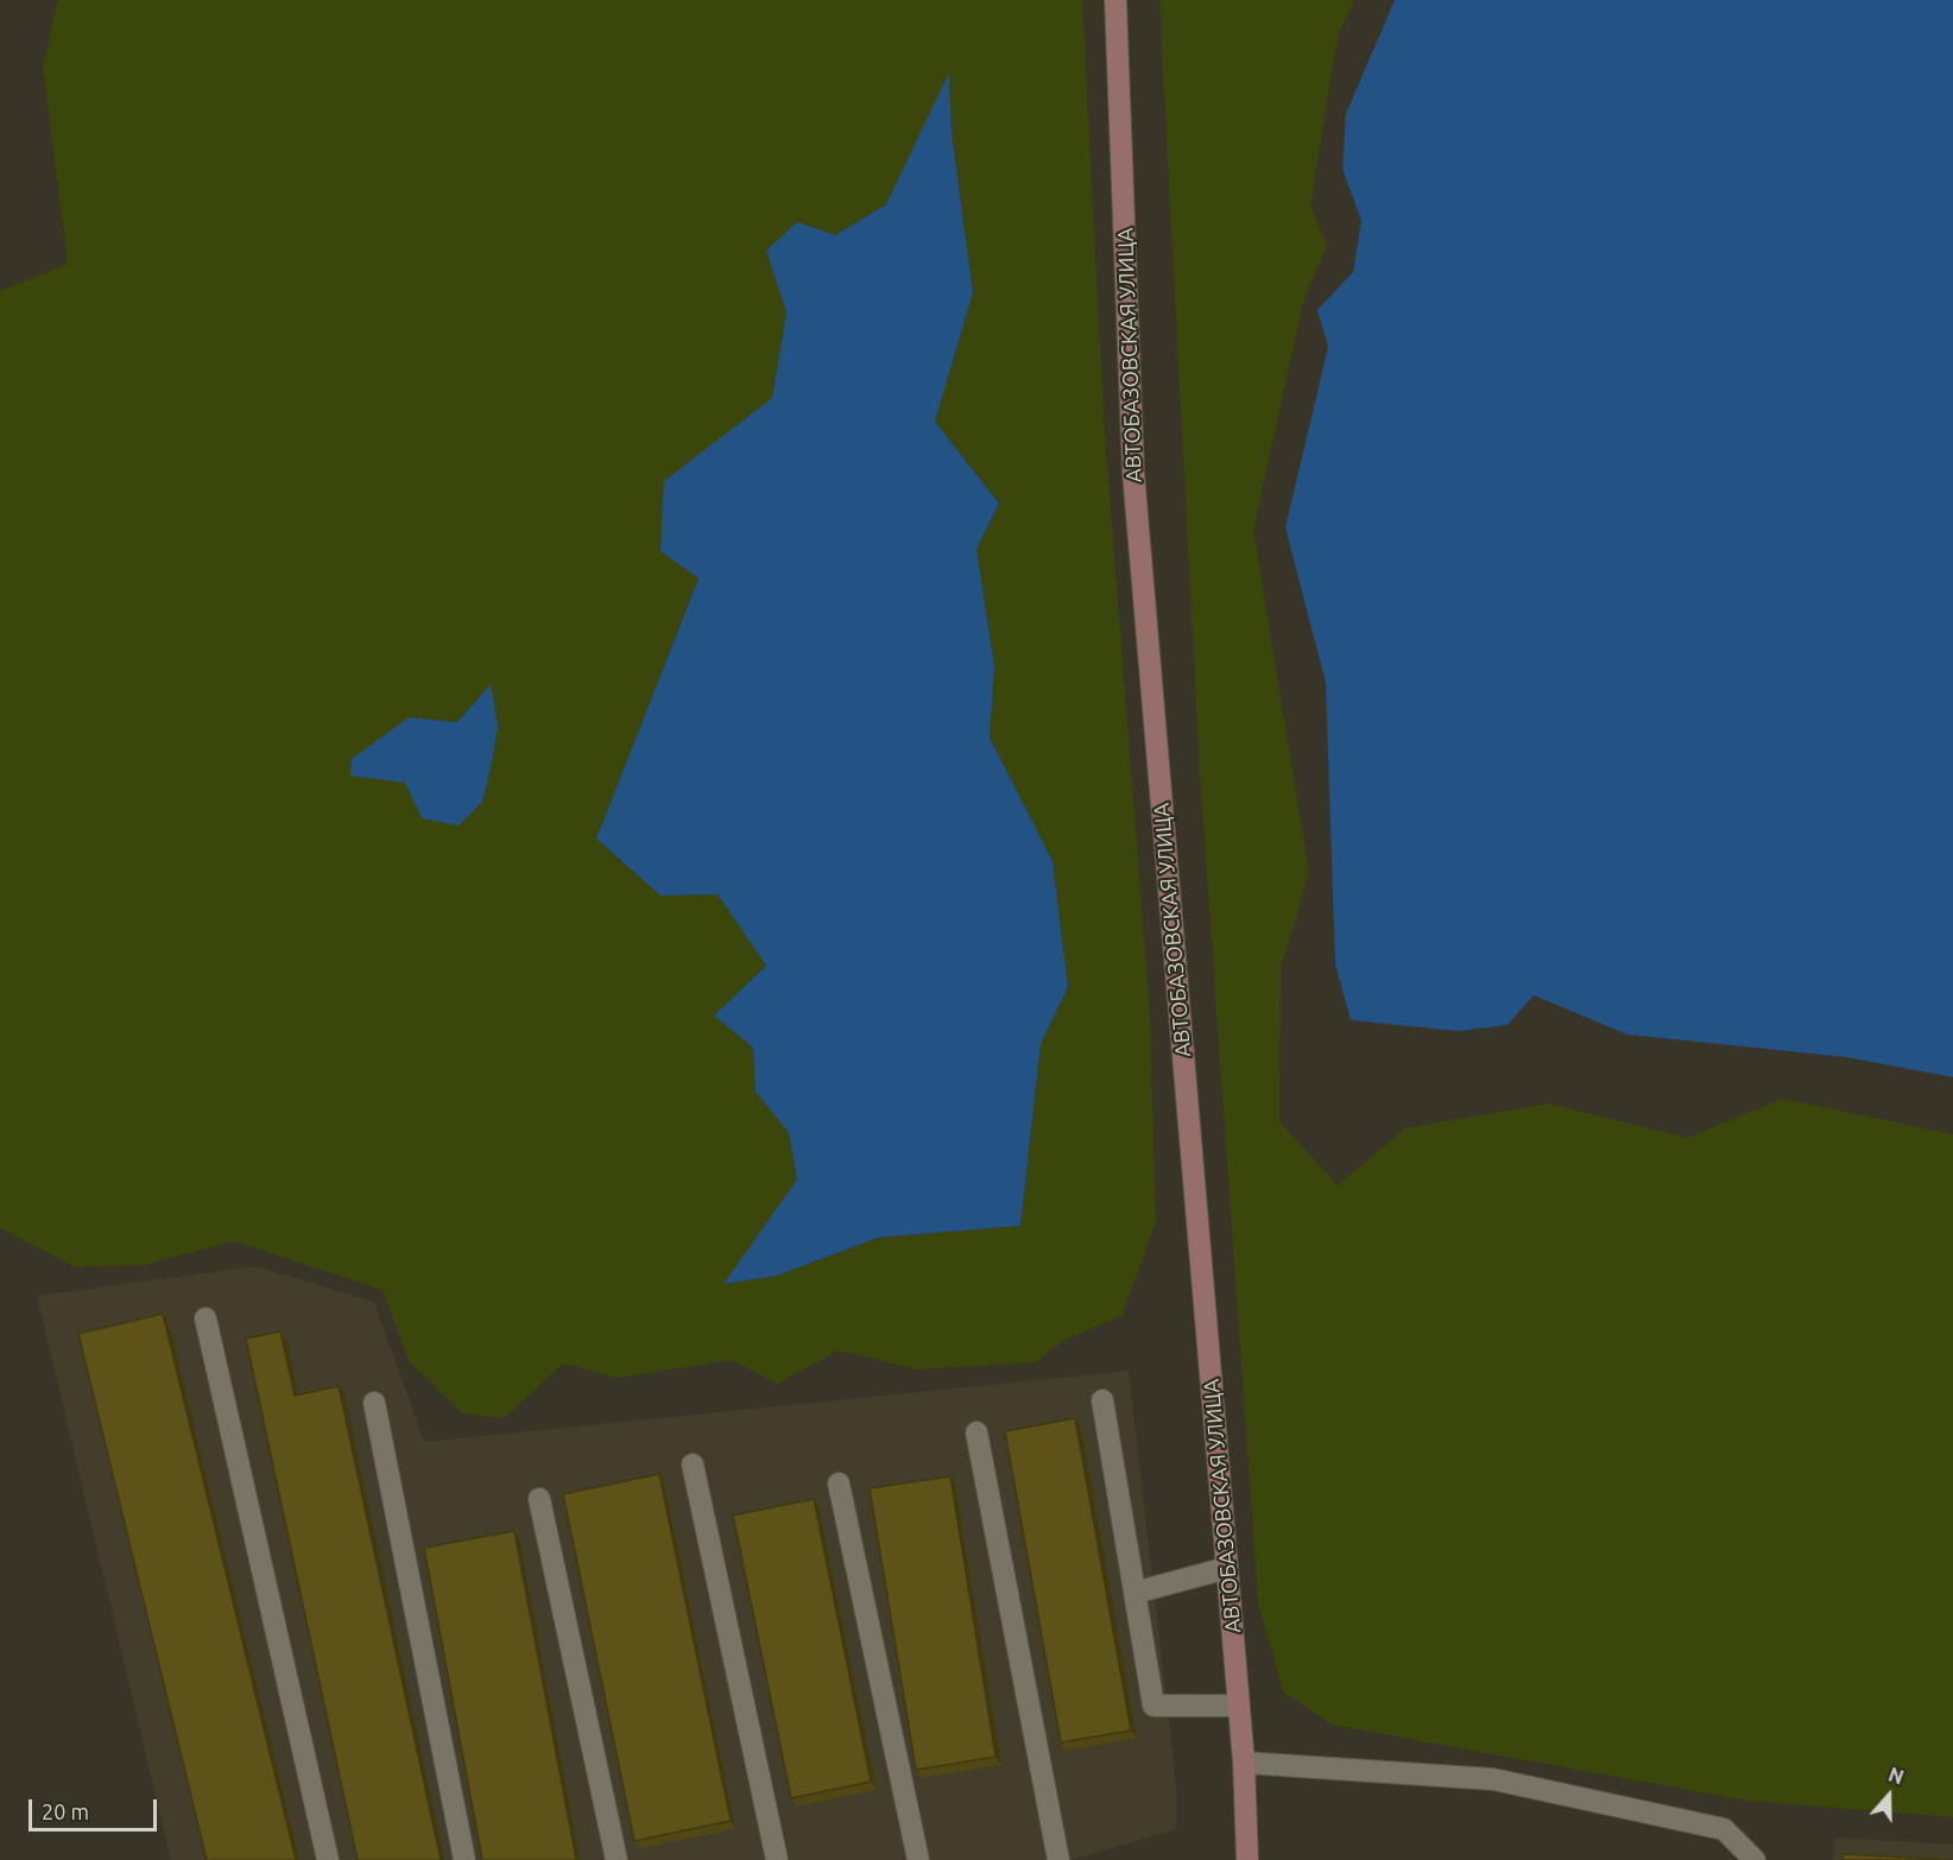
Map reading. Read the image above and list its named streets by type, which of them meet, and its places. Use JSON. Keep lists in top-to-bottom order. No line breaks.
{"streets":{"street":["АВТОБАЗОВСКАЯ УЛИЦА"]},"scale_bar":"20 m","north":"top"}
